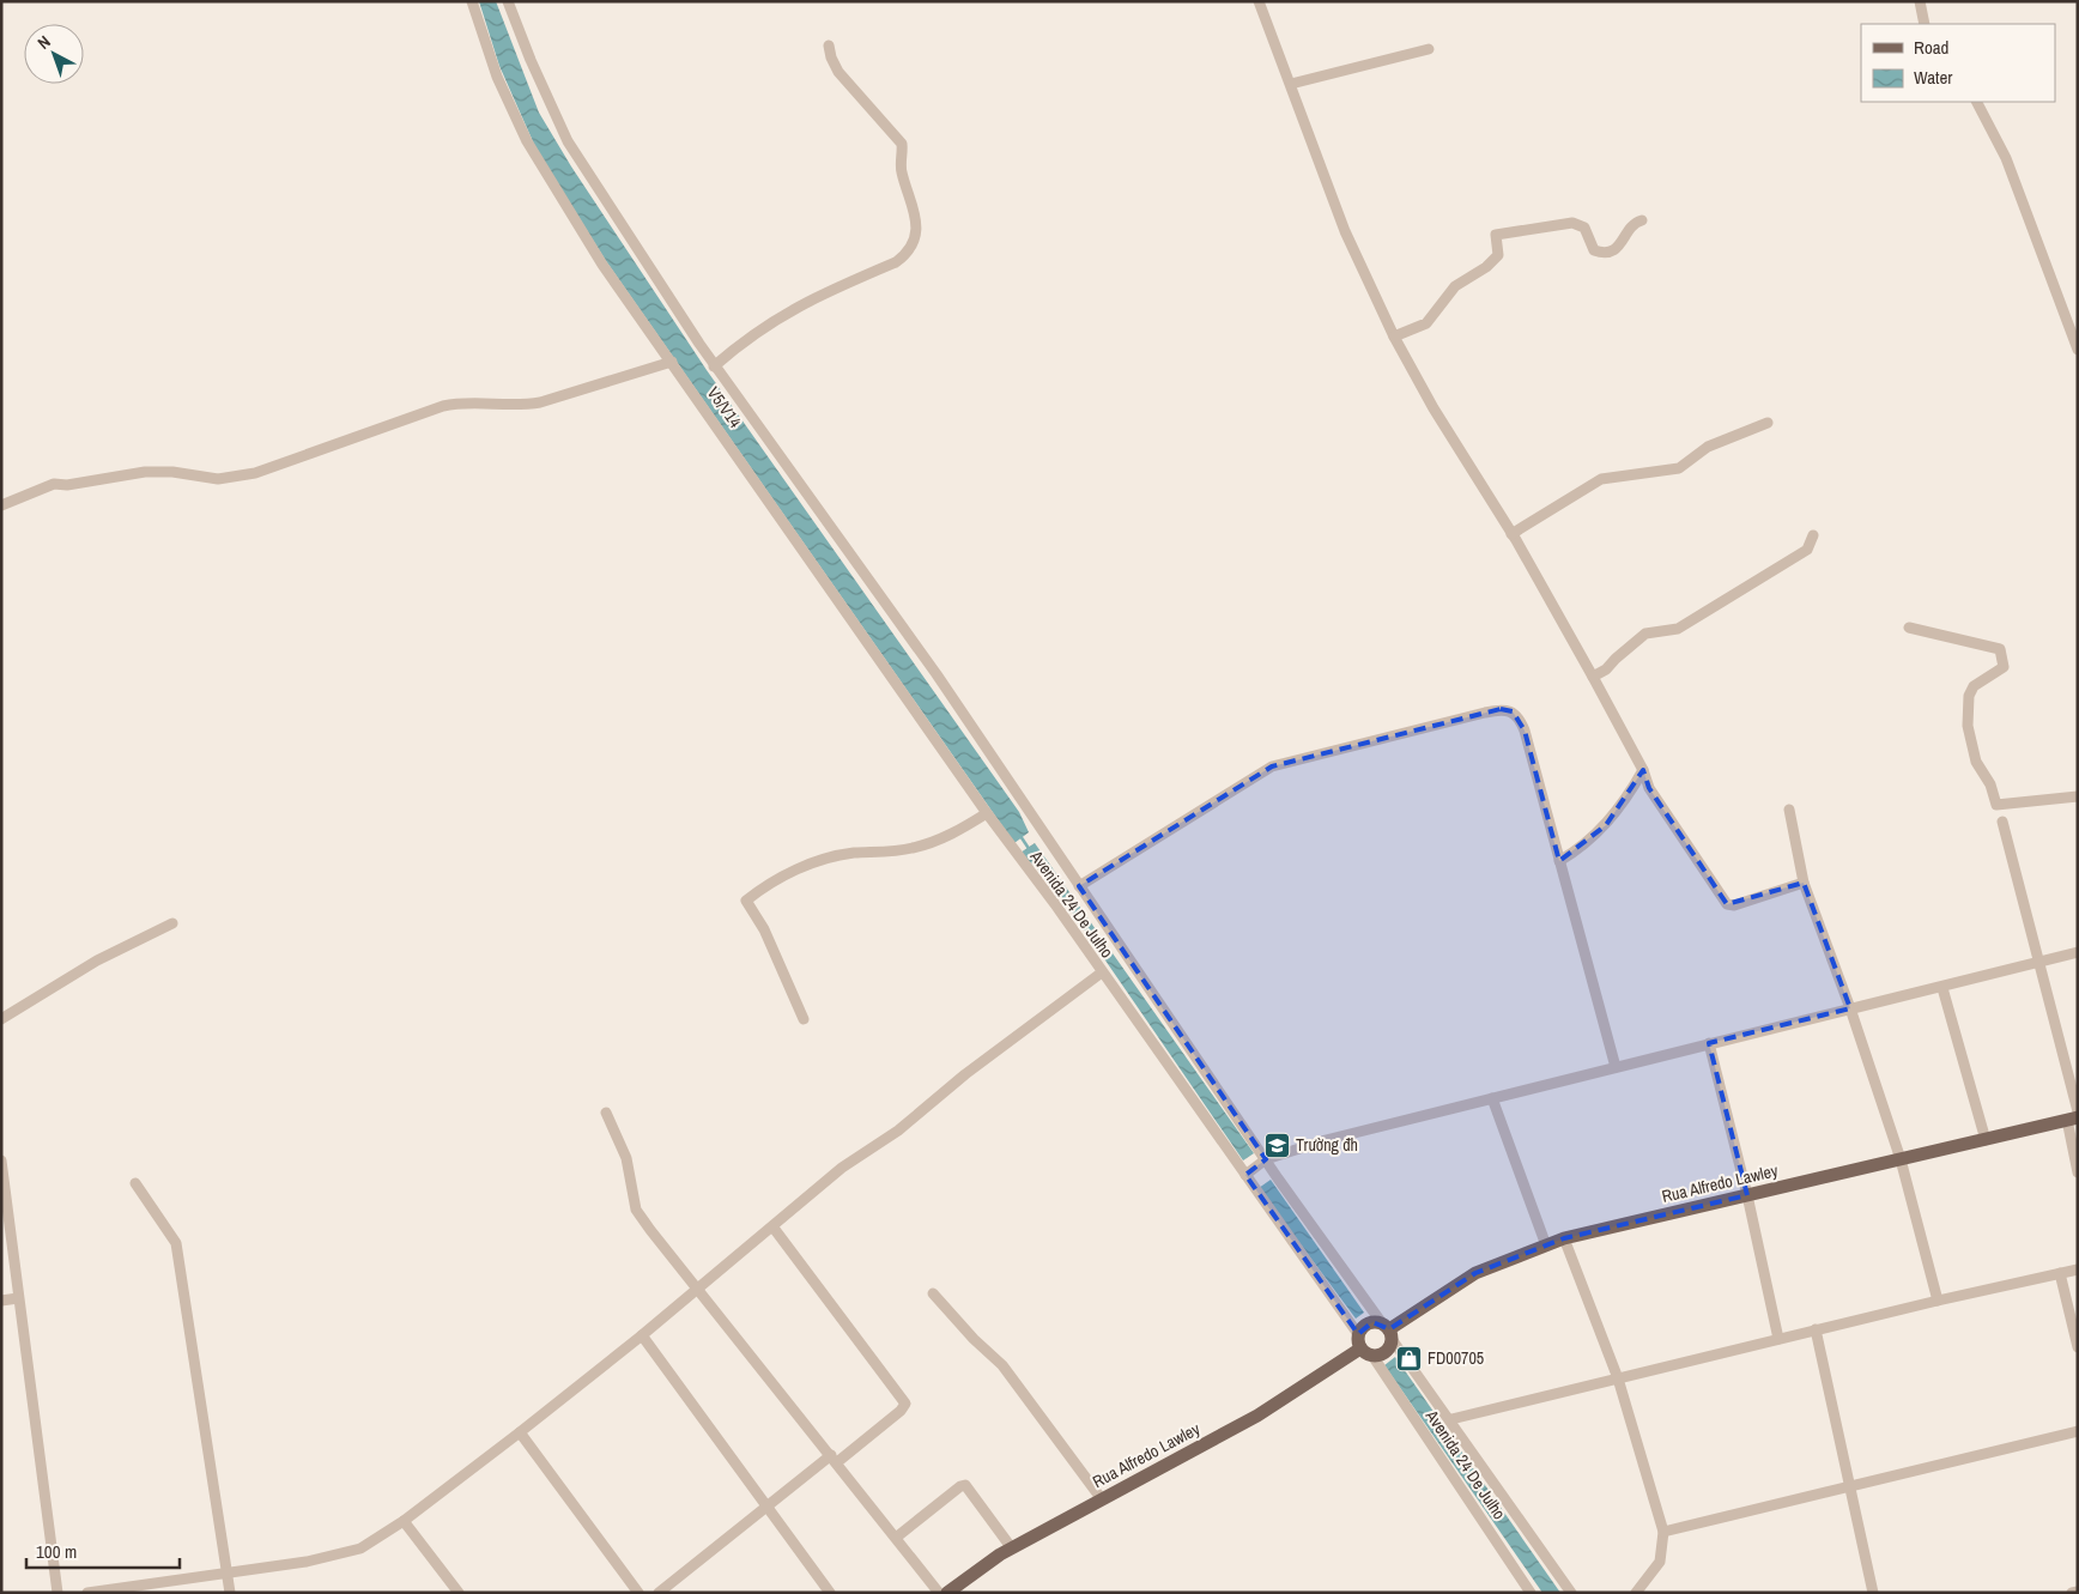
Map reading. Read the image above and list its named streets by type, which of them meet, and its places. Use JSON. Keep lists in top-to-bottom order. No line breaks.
{"streets":{"main road":["Rua Alfredo Lawley"],"street":["V5/V14","Avenida 24 De Julho"]},"crossings":[["V5/V14","Avenida 24 De Julho"],["Avenida 24 De Julho","Rua Alfredo Lawley"]],"places":{"school or university":["Trường đh"],"shop":["FD00705"]},"legend":["Road","Water"],"scale_bar":"100 m","north":"top left"}
